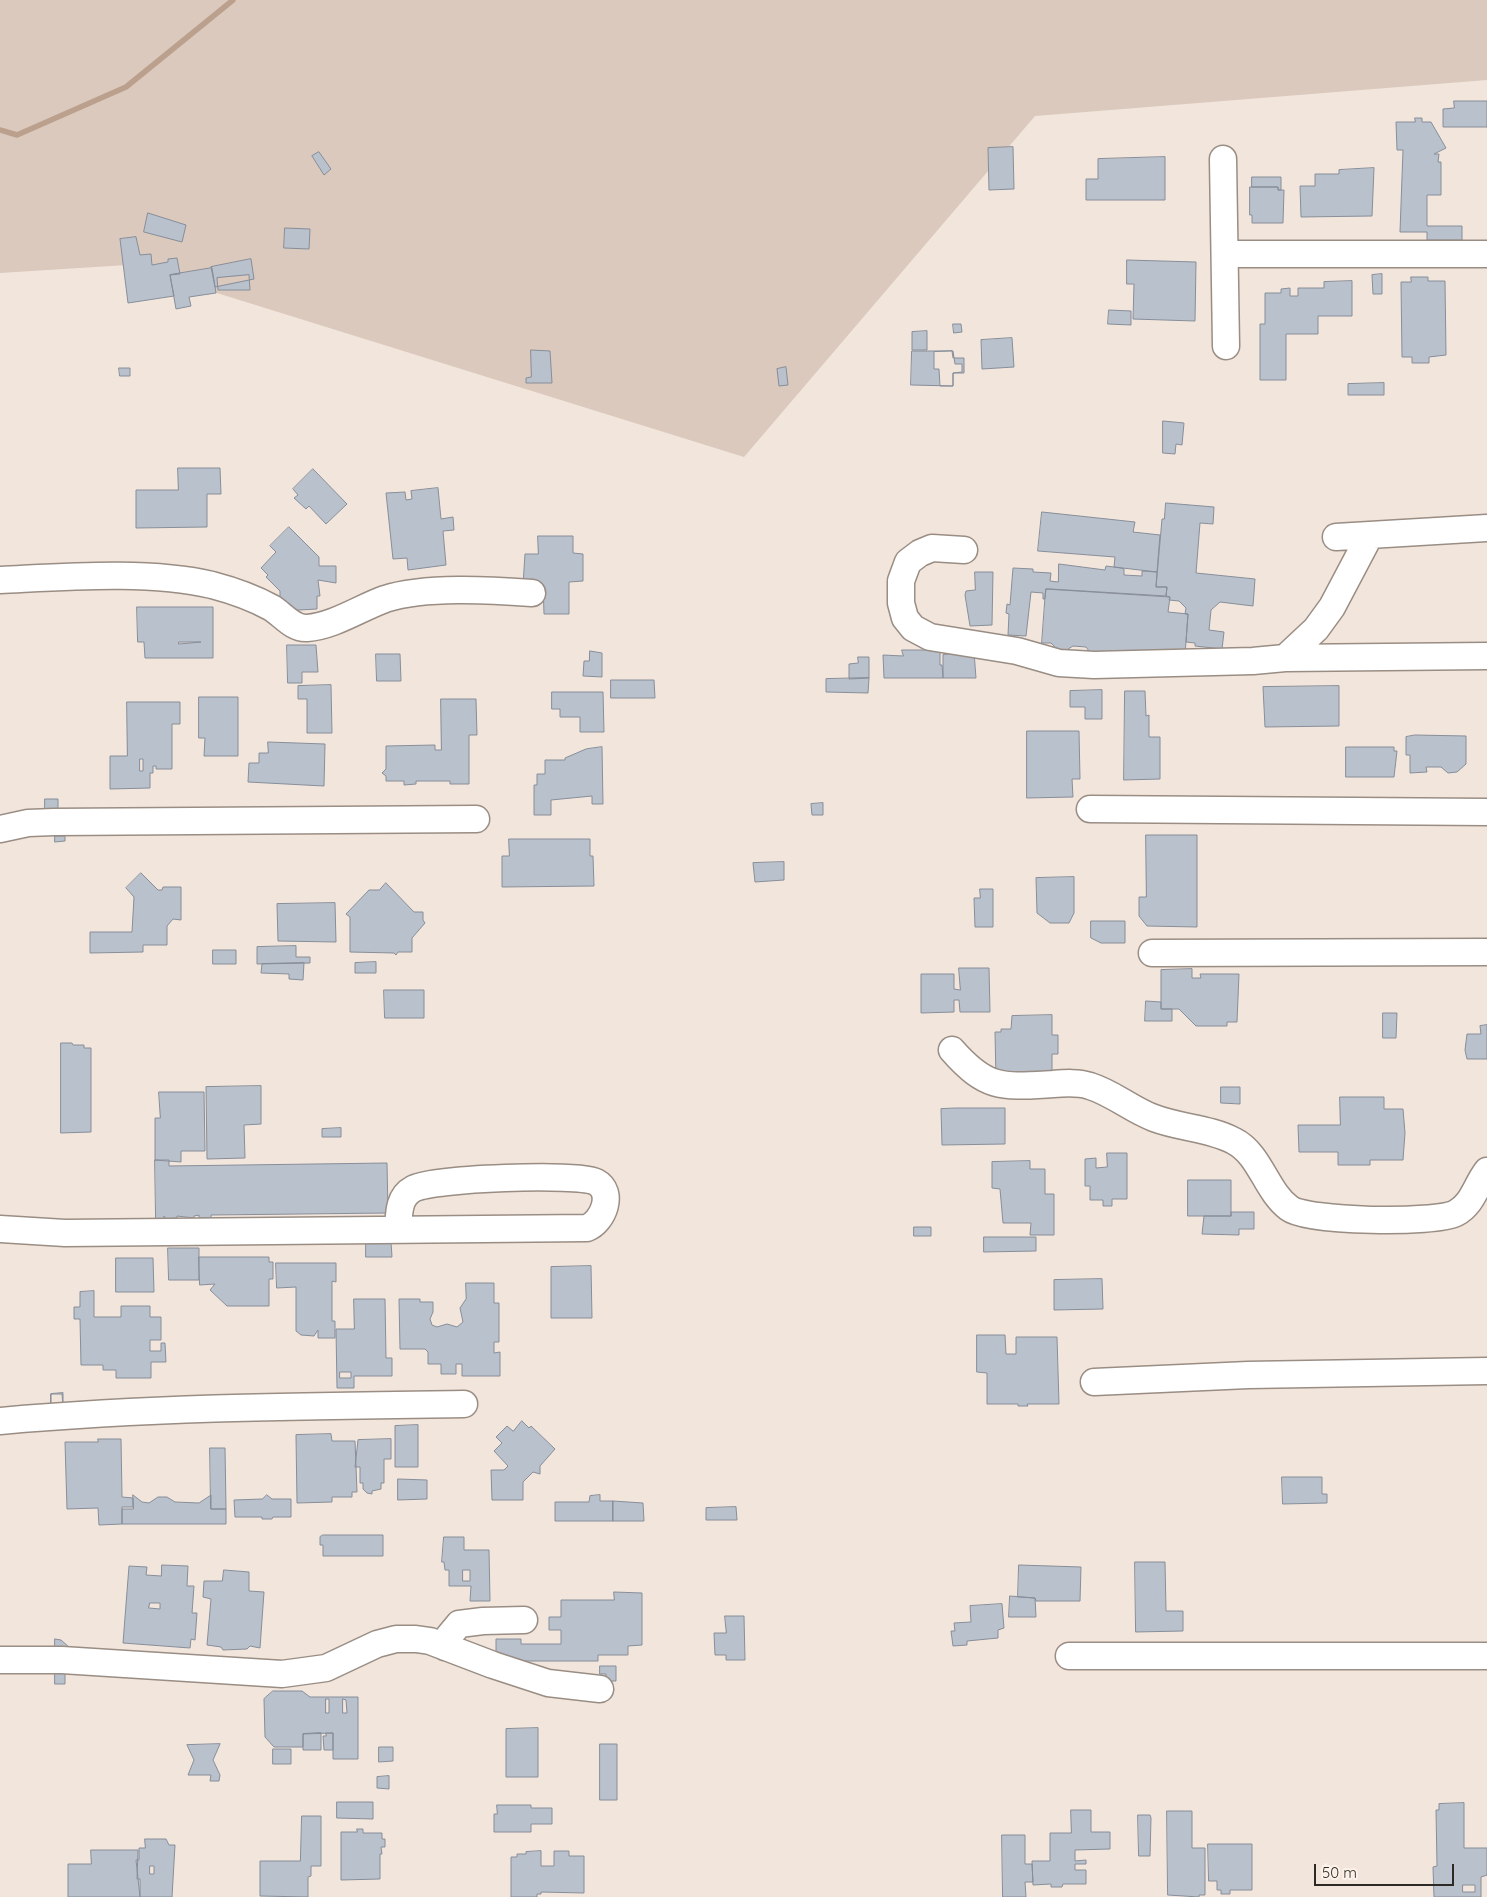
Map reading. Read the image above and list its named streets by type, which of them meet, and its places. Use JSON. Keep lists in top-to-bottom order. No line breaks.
{"scale_bar":"50 m"}
